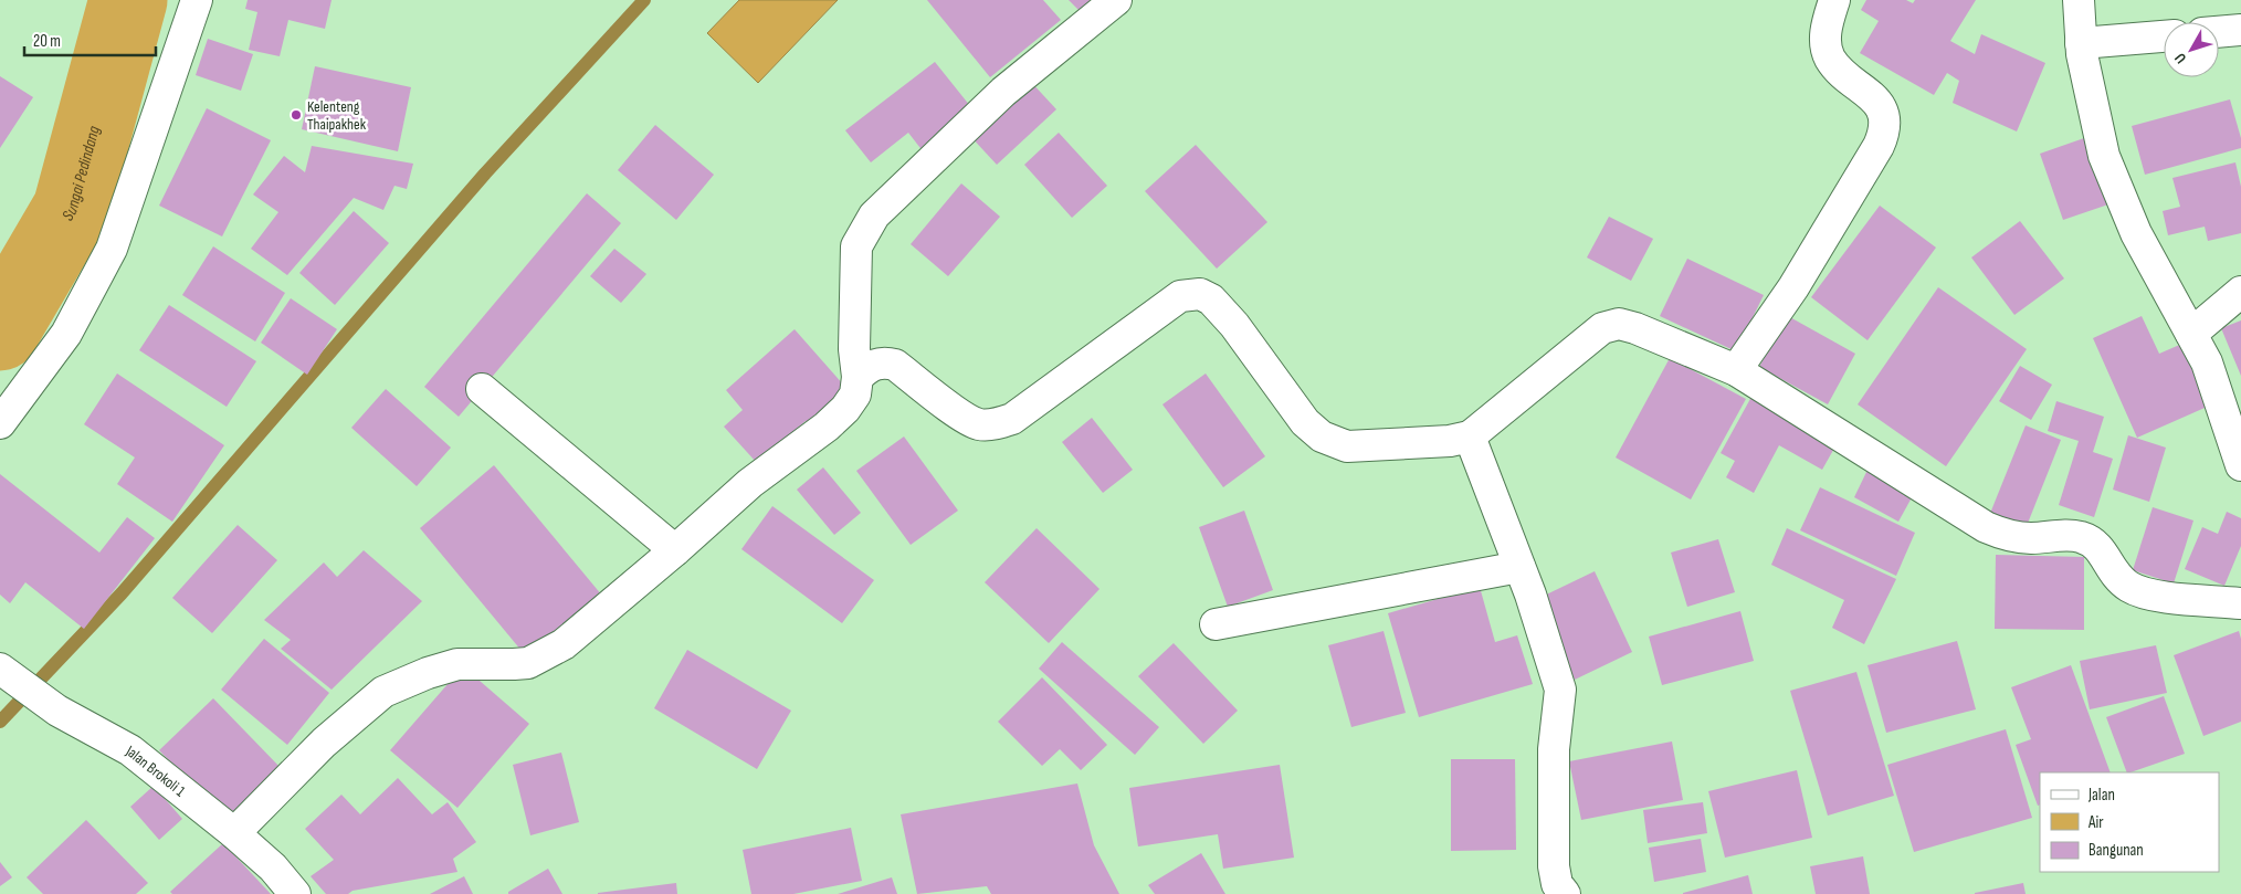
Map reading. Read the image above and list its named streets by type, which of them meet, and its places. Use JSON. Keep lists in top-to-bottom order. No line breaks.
{"streets":{"street":["Jalan Brokoli 1"]},"water":["Sungai Pedindang"],"places":["Kelenteng Thaipakhek"],"legend":["Jalan","Air","Bangunan"],"scale_bar":"20 m","north":"bottom left"}
